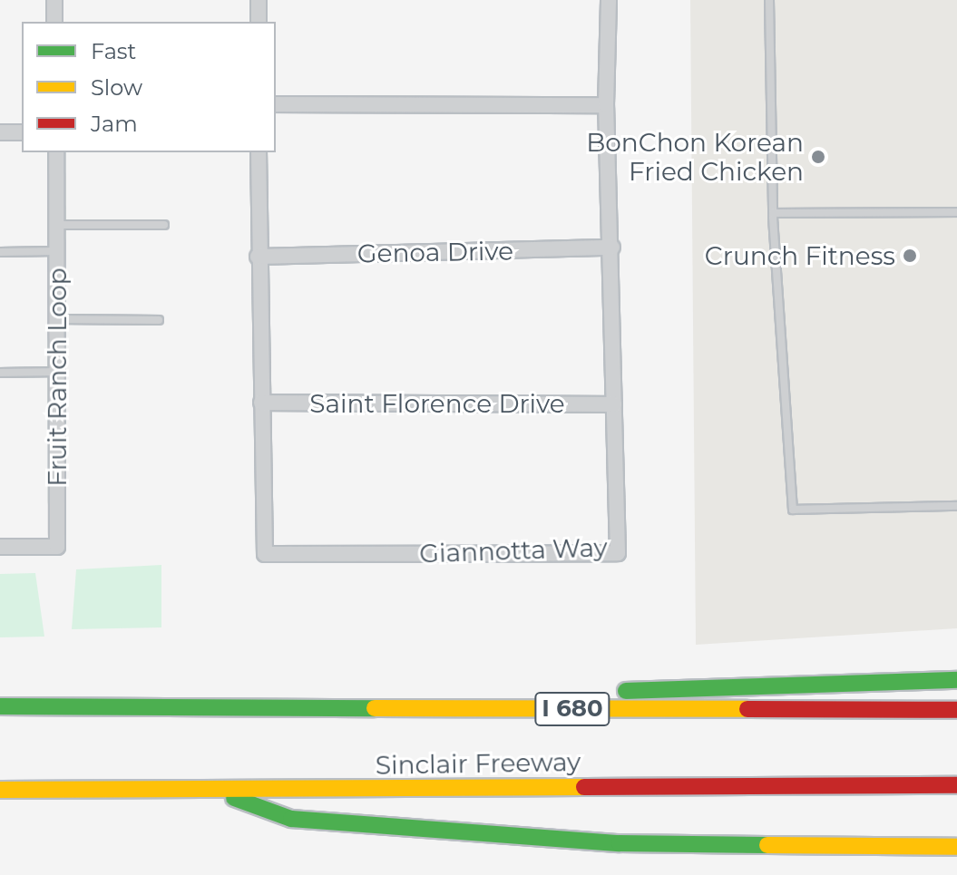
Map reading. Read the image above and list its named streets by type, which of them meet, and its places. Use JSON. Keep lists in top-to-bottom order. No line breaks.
{"streets":{"highway":["I 680","Sinclair Freeway"],"street":["Genoa Drive","Fruit Ranch Loop","Saint Florence Drive","Giannotta Way"]},"crossings":[["Genoa Drive","Giannotta Way"],["Saint Florence Drive","Giannotta Way"]],"places":["BonChon Korean Fried Chicken","Crunch Fitness"],"legend":["Fast","Slow","Jam"]}
